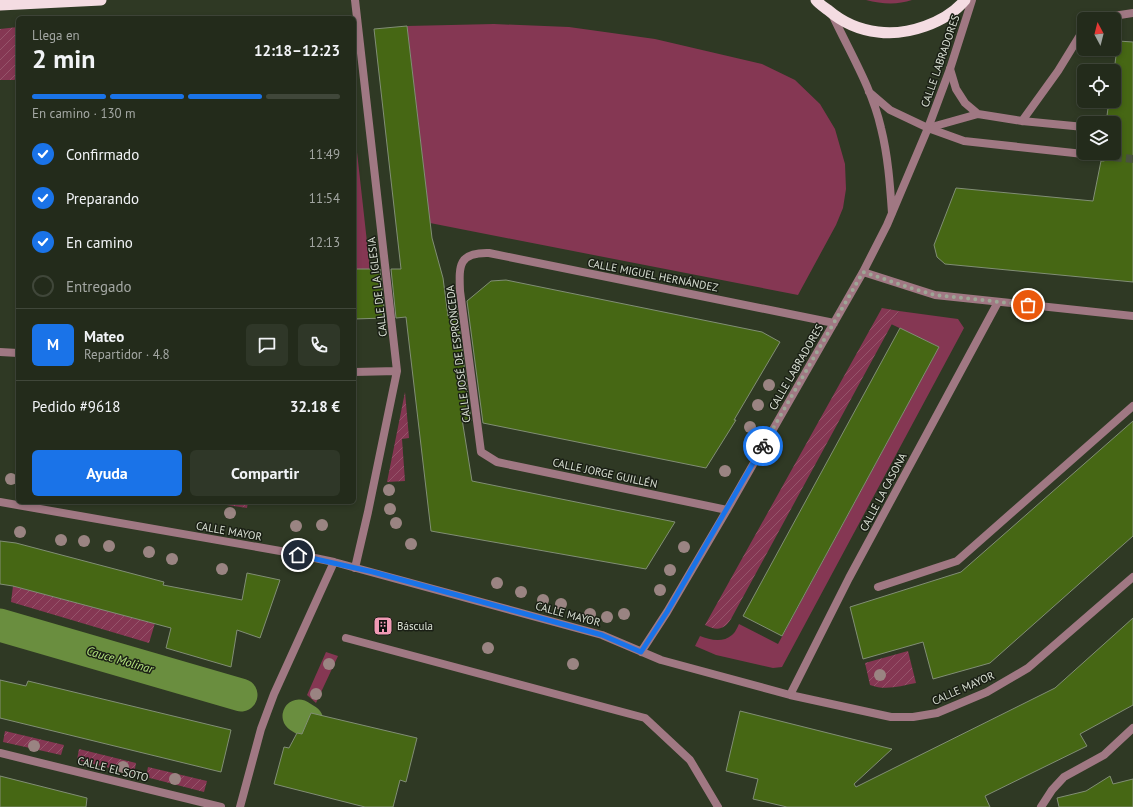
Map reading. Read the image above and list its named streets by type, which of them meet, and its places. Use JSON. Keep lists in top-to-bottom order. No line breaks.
{"streets":{"street":["CALLE LABRADORES","CALLE MIGUEL HERNÁNDEZ","CALLE DE LA IGLESIA","CALLE JOSÉ DE ESPRONCEDA","CALLE JORGE GUILLÉN","CALLE LA CASONA","CALLE MAYOR","CALLE EL SOTO"]},"crossings":[["CALLE LABRADORES","CALLE MIGUEL HERNÁNDEZ"],["CALLE LABRADORES","CALLE JORGE GUILLÉN"],["CALLE LABRADORES","CALLE MAYOR"],["CALLE MIGUEL HERNÁNDEZ","CALLE JOSÉ DE ESPRONCEDA"],["CALLE DE LA IGLESIA","CALLE MAYOR"],["CALLE JOSÉ DE ESPRONCEDA","CALLE JORGE GUILLÉN"],["CALLE LA CASONA","CALLE MAYOR"]],"water":["Cauce Molinar"],"places":{"building":["Báscula"]},"north":"top","page":{"heading":["2 min","Llega en","12:18–12:23"],"panel":["Mateo","Repartidor · 4.8","Pedido #9618","32.18 €"],"bar":"En camino · 130 m","list":[["Confirmado","11:49"],["Preparando","11:54"],["En camino","12:13"],"Entregado"],"round":"M","buttons":["Ayuda","Compartir"]}}
